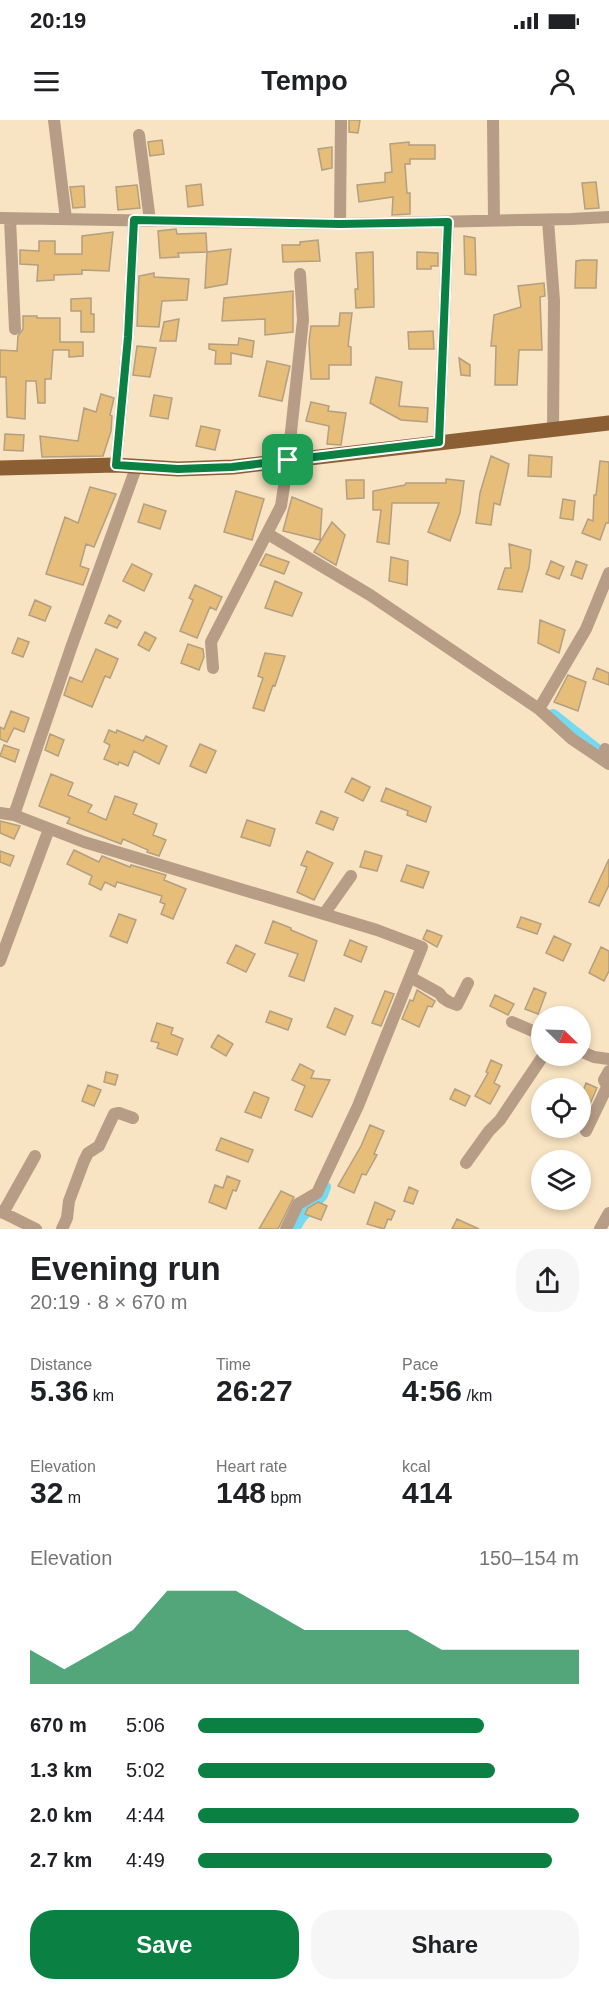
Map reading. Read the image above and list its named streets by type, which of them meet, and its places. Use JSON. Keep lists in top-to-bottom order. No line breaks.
{"north":"bottom right","page":{"status":"20:19","header":"Tempo","heading":["Evening run","20:19 · 8 × 670 m"],"stats":[["Distance","5.36 km"],["Time","26:27"],["Pace","4:56 /km"],["Elevation","32 m"],["Heart rate","148 bpm"],["kcal","414"]],"chart":["Elevation","150–154 m"],"list":[{"name":"670 m","note":"5:06"},{"name":"1.3 km","note":"5:02"},{"name":"2.0 km","note":"4:44"},{"name":"2.7 km","note":"4:49"}],"buttons":["Save","Share"]}}
